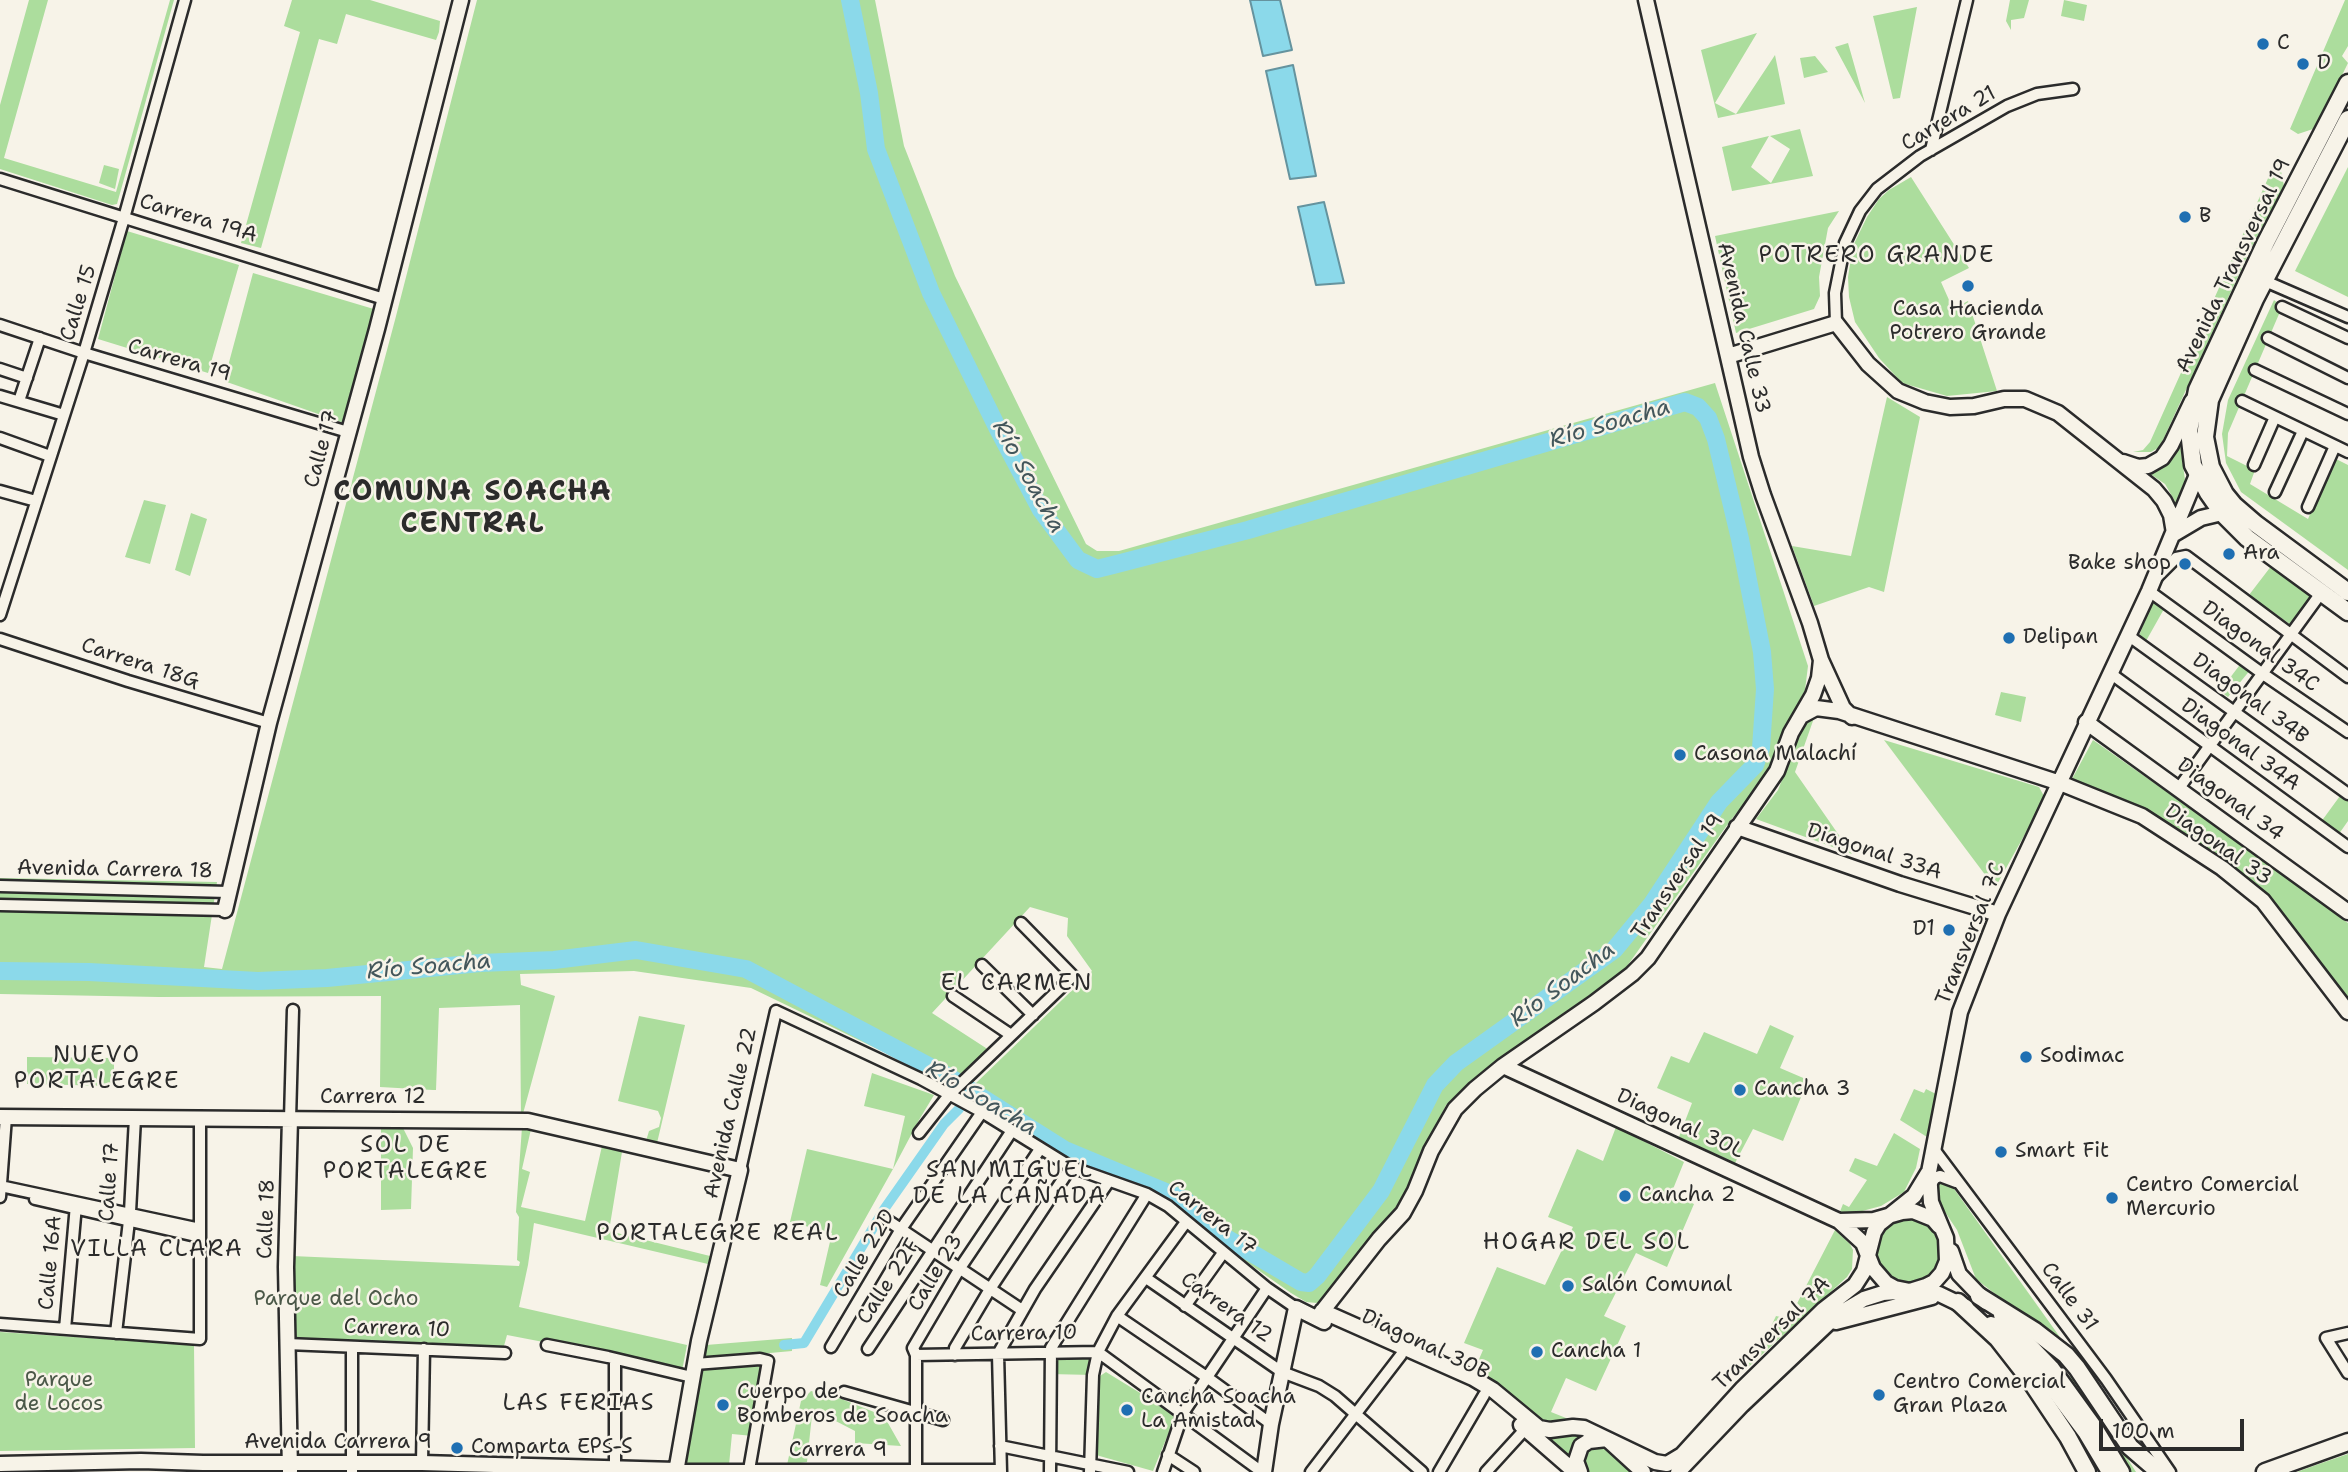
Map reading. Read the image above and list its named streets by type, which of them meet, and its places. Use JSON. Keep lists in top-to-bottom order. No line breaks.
{"streets":{"main road":["Avenida Transversal 19","Avenida Calle 33","Calle 17","Diagonal 34","Diagonal 33","Diagonal 33A","Transversal 19","Transversal 7C","Carrera 12","Avenida Calle 22","Diagonal 30L","Carrera 17","Calle 18","Transversal 7A","Diagonal 30B","Avenida Carrera 9"],"street":["Carrera 21","Carrera 19A","Calle 15","Carrera 19","Diagonal 34C","Carrera 18G","Diagonal 34B","Diagonal 34A","Avenida Carrera 18","Calle 22D","Calle 16A","Calle 23","Calle 22F","Calle 31","Carrera 10","Carrera 9"]},"crossings":[["Carrera 19A","Calle 15"],["Carrera 19A","Calle 17"],["Calle 15","Carrera 19"],["Avenida Calle 33","Diagonal 33"],["Avenida Calle 33","Transversal 19"],["Carrera 19","Calle 17"],["Calle 17","Carrera 18G"],["Calle 17","Avenida Carrera 18"],["Calle 17","Carrera 12"],["Diagonal 34","Transversal 7C"],["Diagonal 33","Transversal 19"],["Diagonal 33","Transversal 7C"],["Diagonal 33A","Transversal 19"],["Diagonal 33A","Transversal 7C"],["Transversal 19","Diagonal 30L"],["Transversal 19","Carrera 17"],["Transversal 19","Diagonal 30B"],["Transversal 7C","Calle 31"],["Transversal 7C","Transversal 7A"],["Carrera 12","Avenida Calle 22"],["Carrera 12","Calle 18"],["Avenida Calle 22","Carrera 17"],["Avenida Calle 22","Avenida Carrera 9"],["Avenida Calle 22","Carrera 9"],["Carrera 17","Calle 22D"],["Carrera 17","Calle 23"],["Carrera 17","Calle 22F"],["Carrera 17","Diagonal 30B"],["Calle 18","Carrera 10"],["Calle 18","Avenida Carrera 9"],["Calle 23","Carrera 10"],["Calle 23","Carrera 9"],["Avenida Carrera 9","Carrera 9"]],"districts":["POTRERO GRANDE","COMUNA SOACHA CENTRAL","EL CARMEN","NUEVO PORTALEGRE","SOL DE PORTALEGRE","SAN MIGUEL DE LA CAÑADA","PORTALEGRE REAL","HOGAR DEL SOL","VILLA CLARA","LAS FERIAS"],"water":["Río Soacha"],"parks":["Parque del Ocho","Parque de Locos"],"places":["C","D","B","Casa Hacienda Potrero Grande","Ara","Bake shop","Delipan","Casona Malachí","D1","Sodimac","Cancha 3","Smart Fit","Cancha 2","Centro Comercial Mercurio","Salón Comunal","Cancha 1","Centro Comercial Gran Plaza","Cuerpo de Bomberos de Soacha","Cancha Soacha La Amistad","Comparta EPS-S"],"scale_bar":"100 m"}
